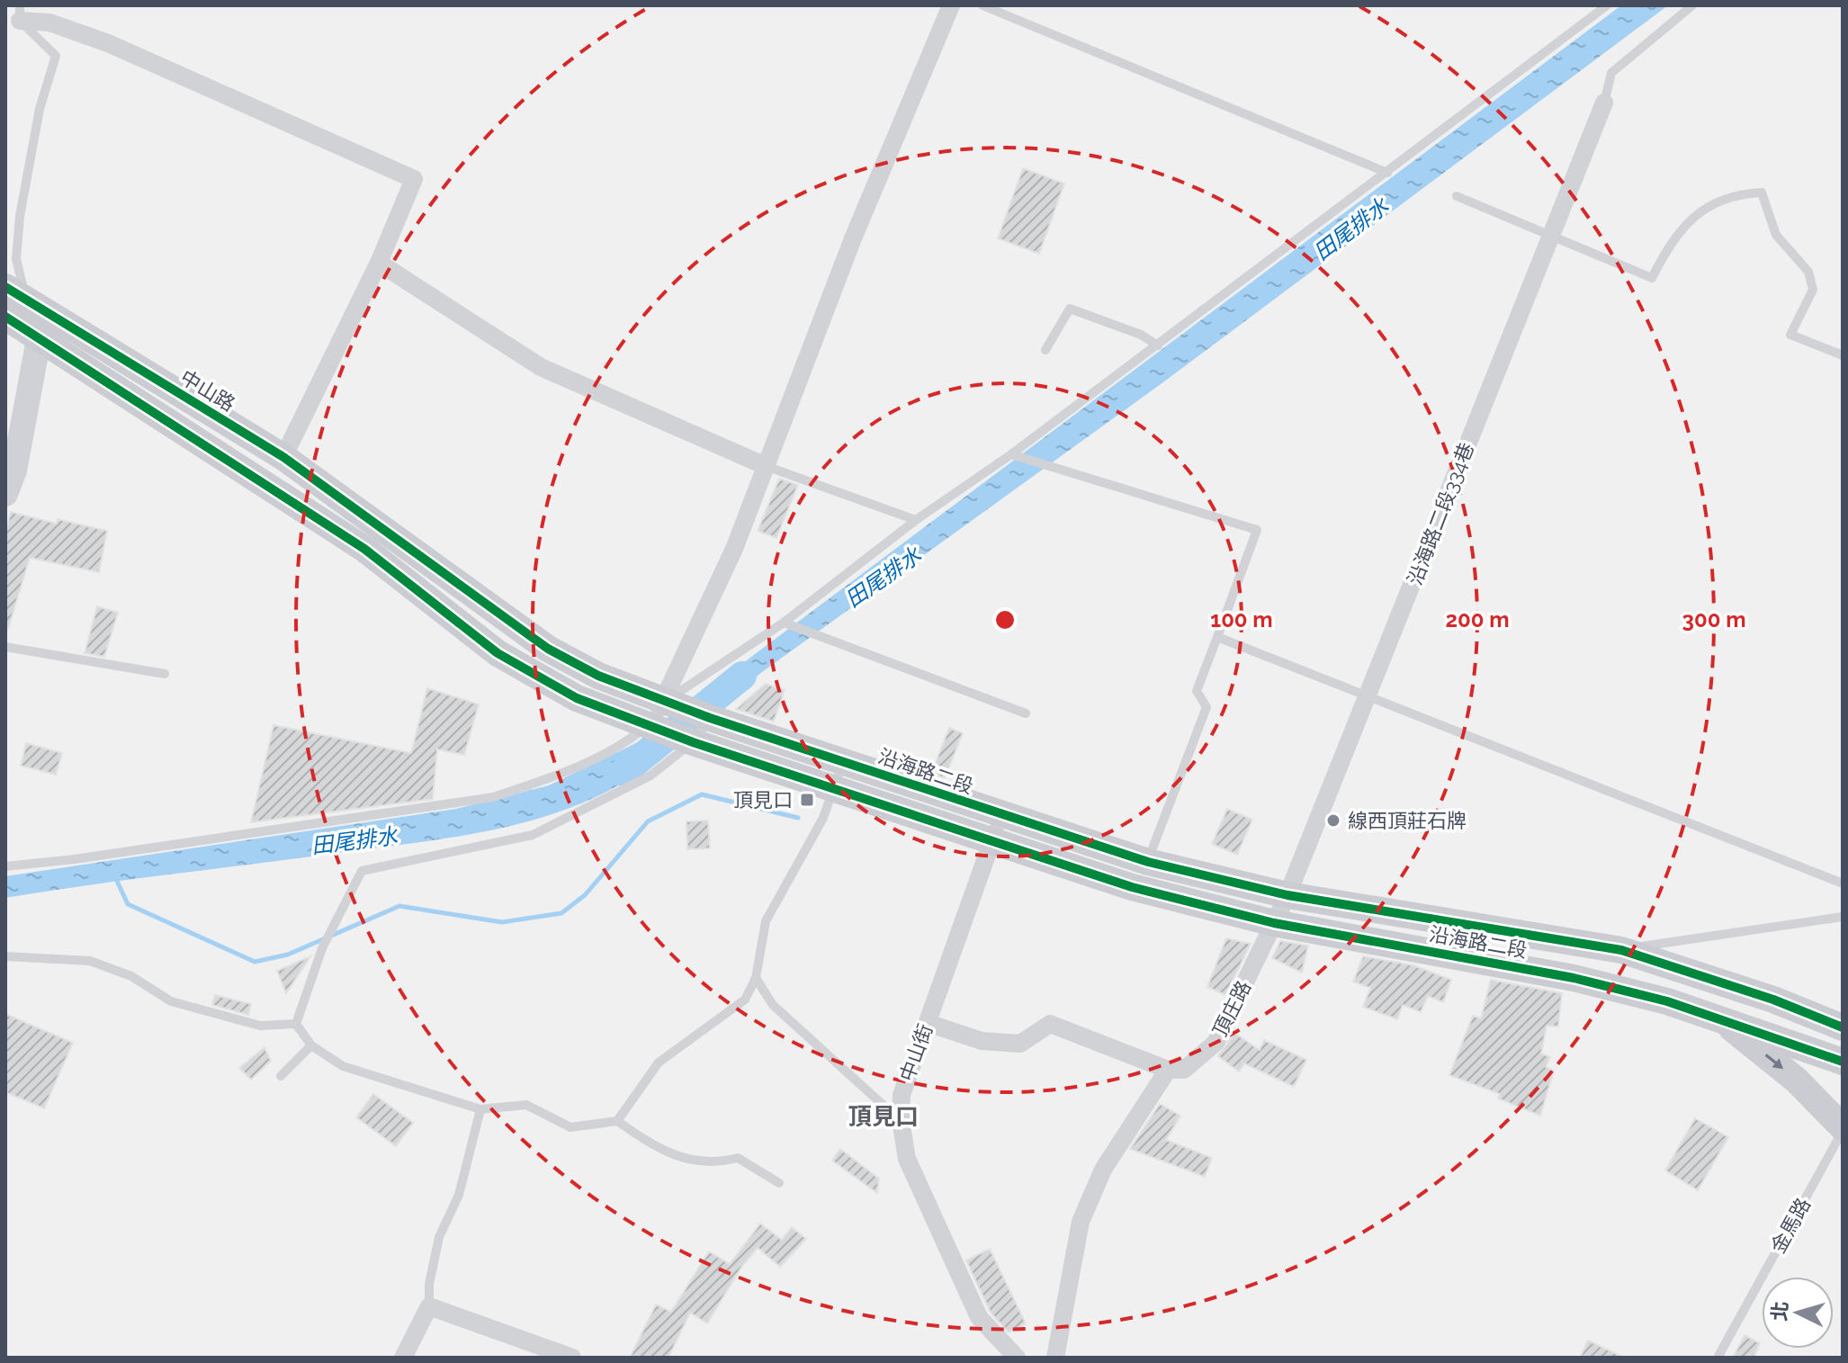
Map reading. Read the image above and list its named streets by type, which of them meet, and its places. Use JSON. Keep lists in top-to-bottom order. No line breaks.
{"streets":{"main road":["中山路","沿海路二段"],"street":["沿海路二段334巷","頂庄路","中山街"],"lane":["金馬路"]},"crossings":[["中山路","沿海路二段"],["沿海路二段334巷","沿海路二段"],["沿海路二段334巷","頂庄路"],["沿海路二段","頂庄路"],["沿海路二段","中山街"]],"districts":["頂見口"],"water":["田尾排水"],"places":{"transit":["頂見口"],"other":["線西頂莊石牌"]},"north":"left","rings":["100 m","200 m","300 m"]}
